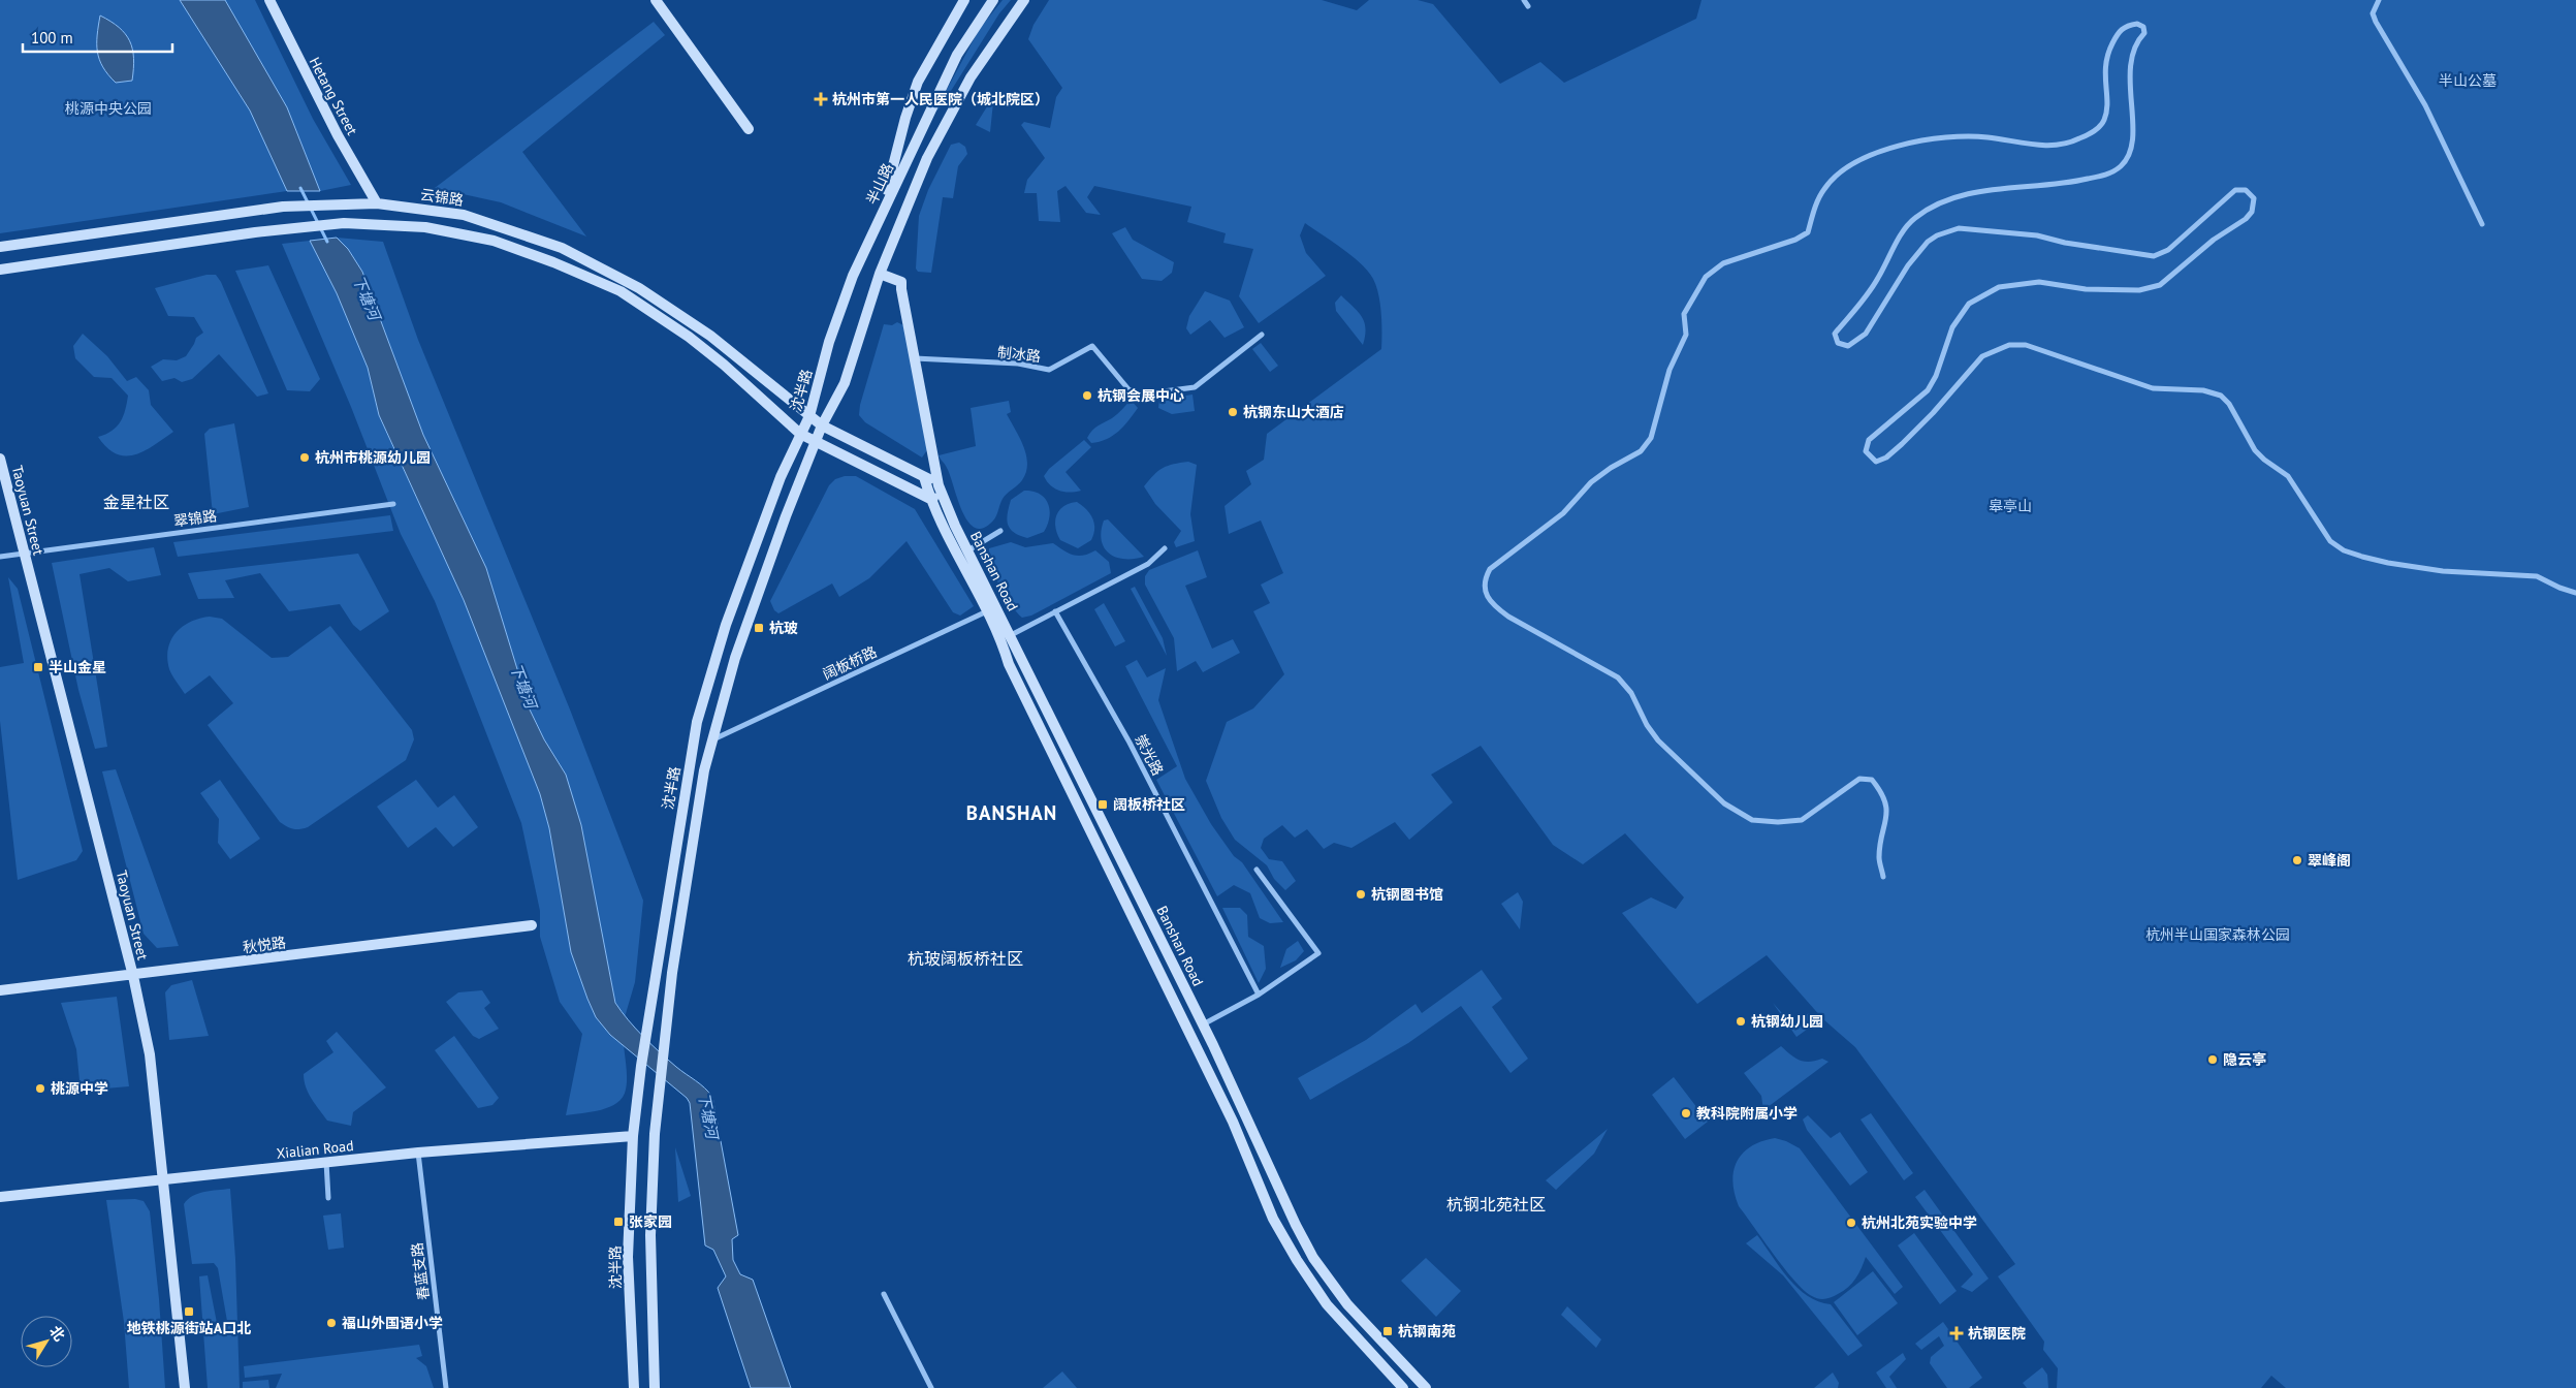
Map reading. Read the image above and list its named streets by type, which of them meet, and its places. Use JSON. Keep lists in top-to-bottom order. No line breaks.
{"streets":{"main road":["Hetang Street","半山路","云锦路","沈半路","Taoyuan Street","Banshan Road","秋悦路","Xialian Road"],"street":["制冰路","翠锦路","阔板桥路","崇光路","春蓝支路"]},"crossings":[["Hetang Street","云锦路"],["半山路","沈半路"],["云锦路","沈半路"],["制冰路","Banshan Road"],["沈半路","Banshan Road"],["沈半路","阔板桥路"],["沈半路","Xialian Road"],["Taoyuan Street","翠锦路"],["Taoyuan Street","秋悦路"],["Taoyuan Street","Xialian Road"],["Banshan Road","阔板桥路"],["Xialian Road","春蓝支路"]],"districts":["金星社区","BANSHAN","杭玻阔板桥社区","杭钢北苑社区"],"water":["下塘河"],"parks":["半山公墓","桃源中央公园","皋亭山","杭州半山国家森林公园"],"places":{"health":["杭州市第一人民医院（城北院区）","杭钢医院"],"other":["杭钢会展中心","杭钢东山大酒店","杭州市桃源幼儿园","翠峰阁","杭钢图书馆","杭钢幼儿园","隐云亭","桃源中学","教科院附属小学","杭州北苑实验中学","福山外国语小学"],"transit":["杭玻","半山金星","阔板桥社区","张家园","地铁桃源街站A口北","杭钢南苑"]},"scale_bar":"100 m","north":"top right"}
